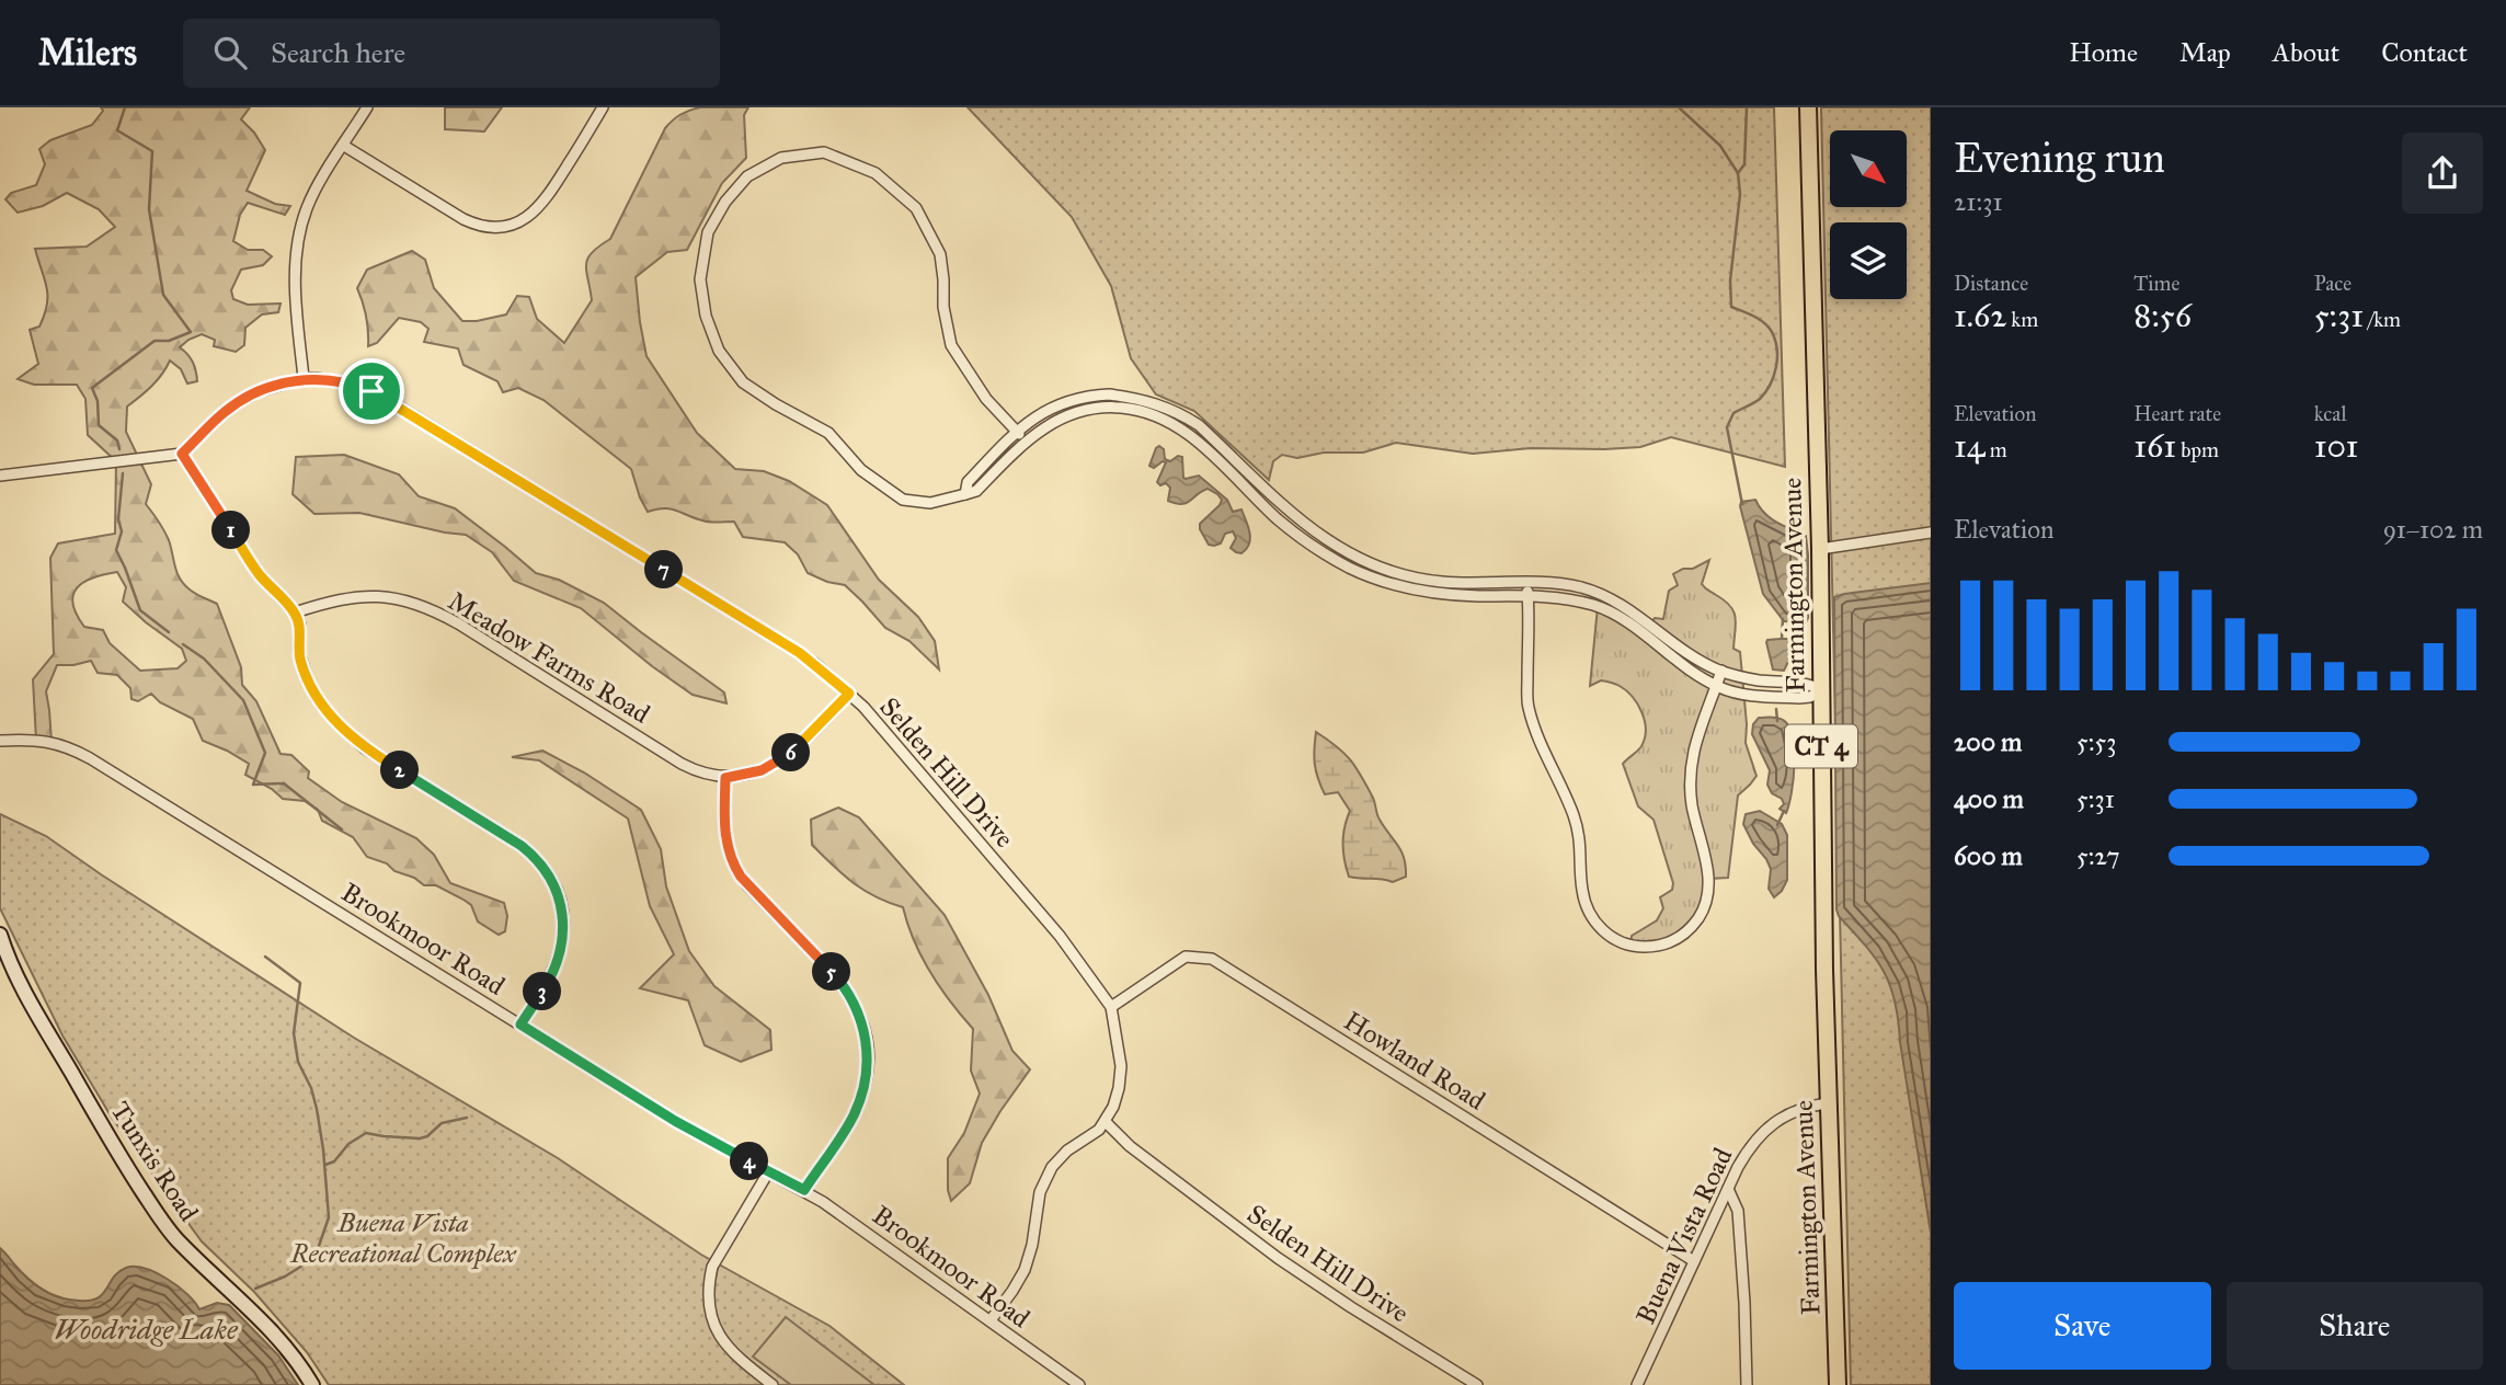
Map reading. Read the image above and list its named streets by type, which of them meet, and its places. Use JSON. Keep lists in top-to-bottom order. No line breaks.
{"streets":{"main road":["Farmington Avenue","CT 4"],"street":["Meadow Farms Road","Selden Hill Drive","Brookmoor Road","Howland Road","Tunxis Road","Buena Vista Road"]},"crossings":[["Farmington Avenue","Buena Vista Road"],["Selden Hill Drive","Howland Road"],["Howland Road","Buena Vista Road"]],"water":["Woodridge Lake"],"parks":["Buena Vista Recreational Complex"],"north":"bottom right","page":{"header":"Milers","search":"Search here","nav":["Home","Map","About","Contact"],"heading":["Evening run","21:31"],"stats":[["Distance","1.62 km"],["Time","8:56"],["Pace","5:31 /km"],["Elevation","14 m"],["Heart rate","161 bpm"],["kcal","101"]],"chart":["Elevation","91–102 m"],"pins":["1","7","6","2","5","3","4"],"list":[{"name":"200 m","note":"5:53"},{"name":"400 m","note":"5:31"},{"name":"600 m","note":"5:27"}],"buttons":["Save","Share"]}}
